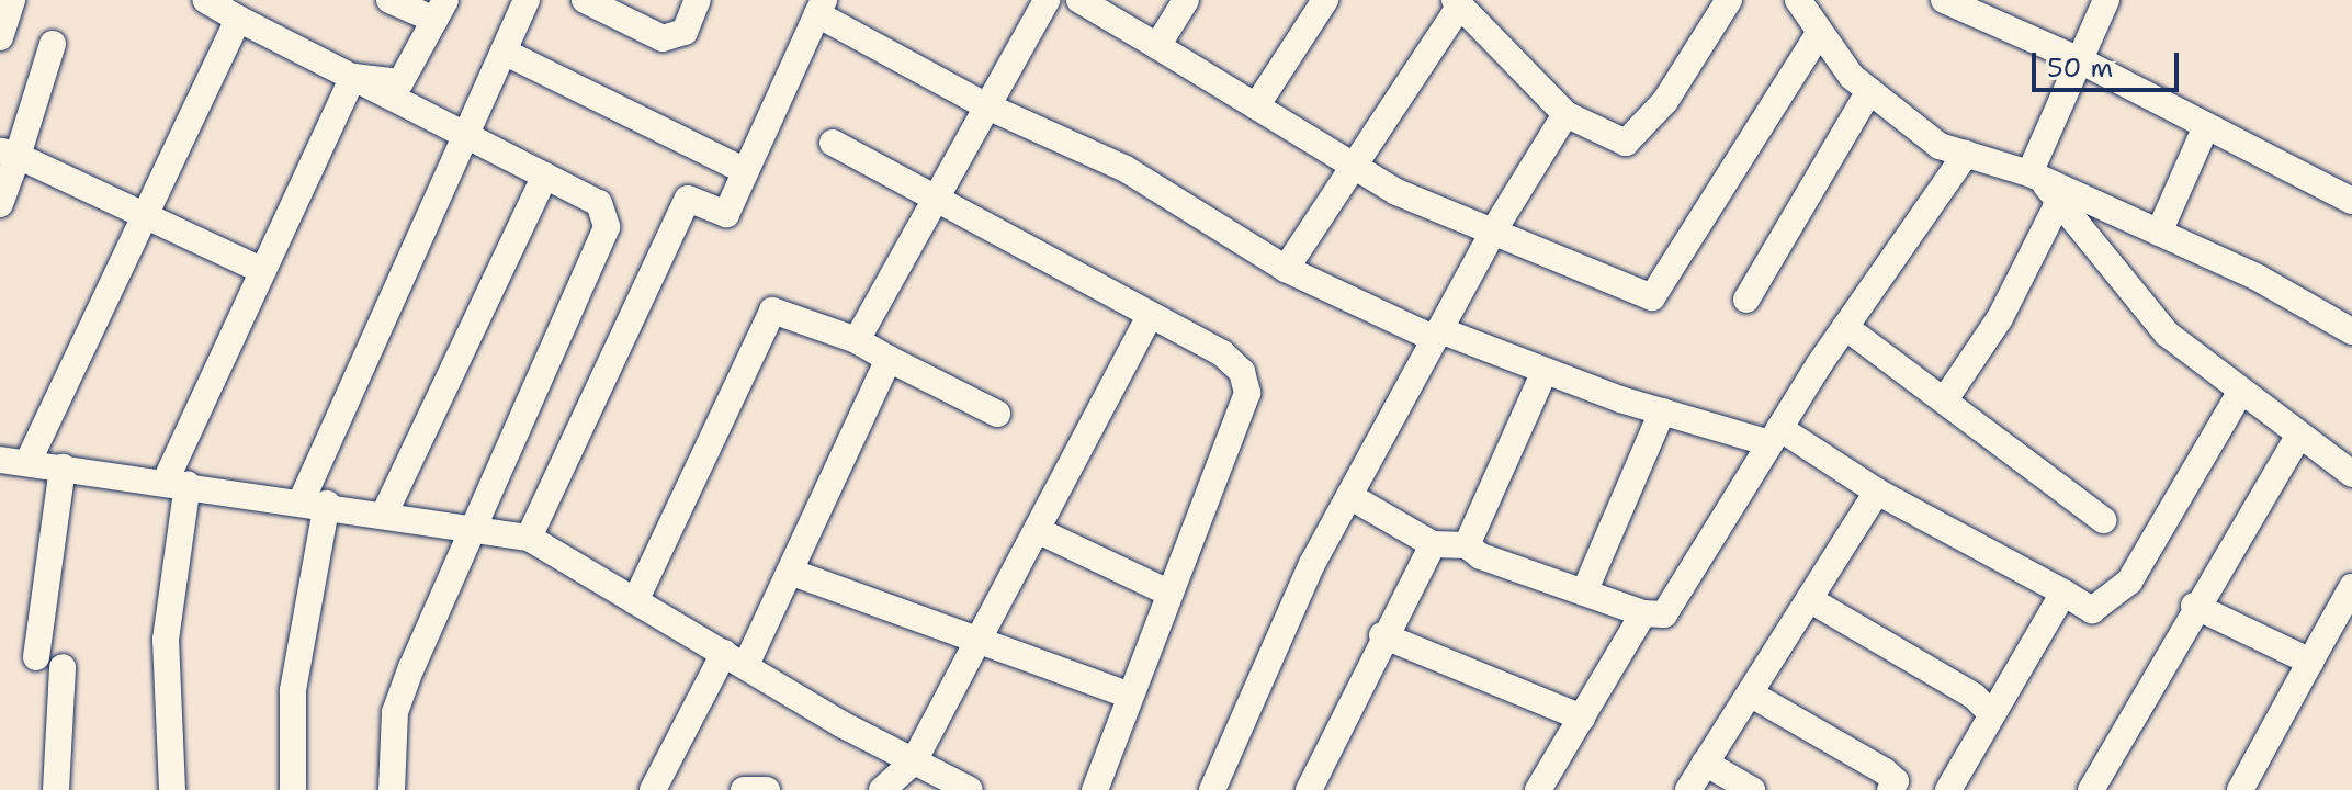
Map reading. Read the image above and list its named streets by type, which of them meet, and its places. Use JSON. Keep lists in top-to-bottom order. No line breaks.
{"scale_bar":"50 m"}
